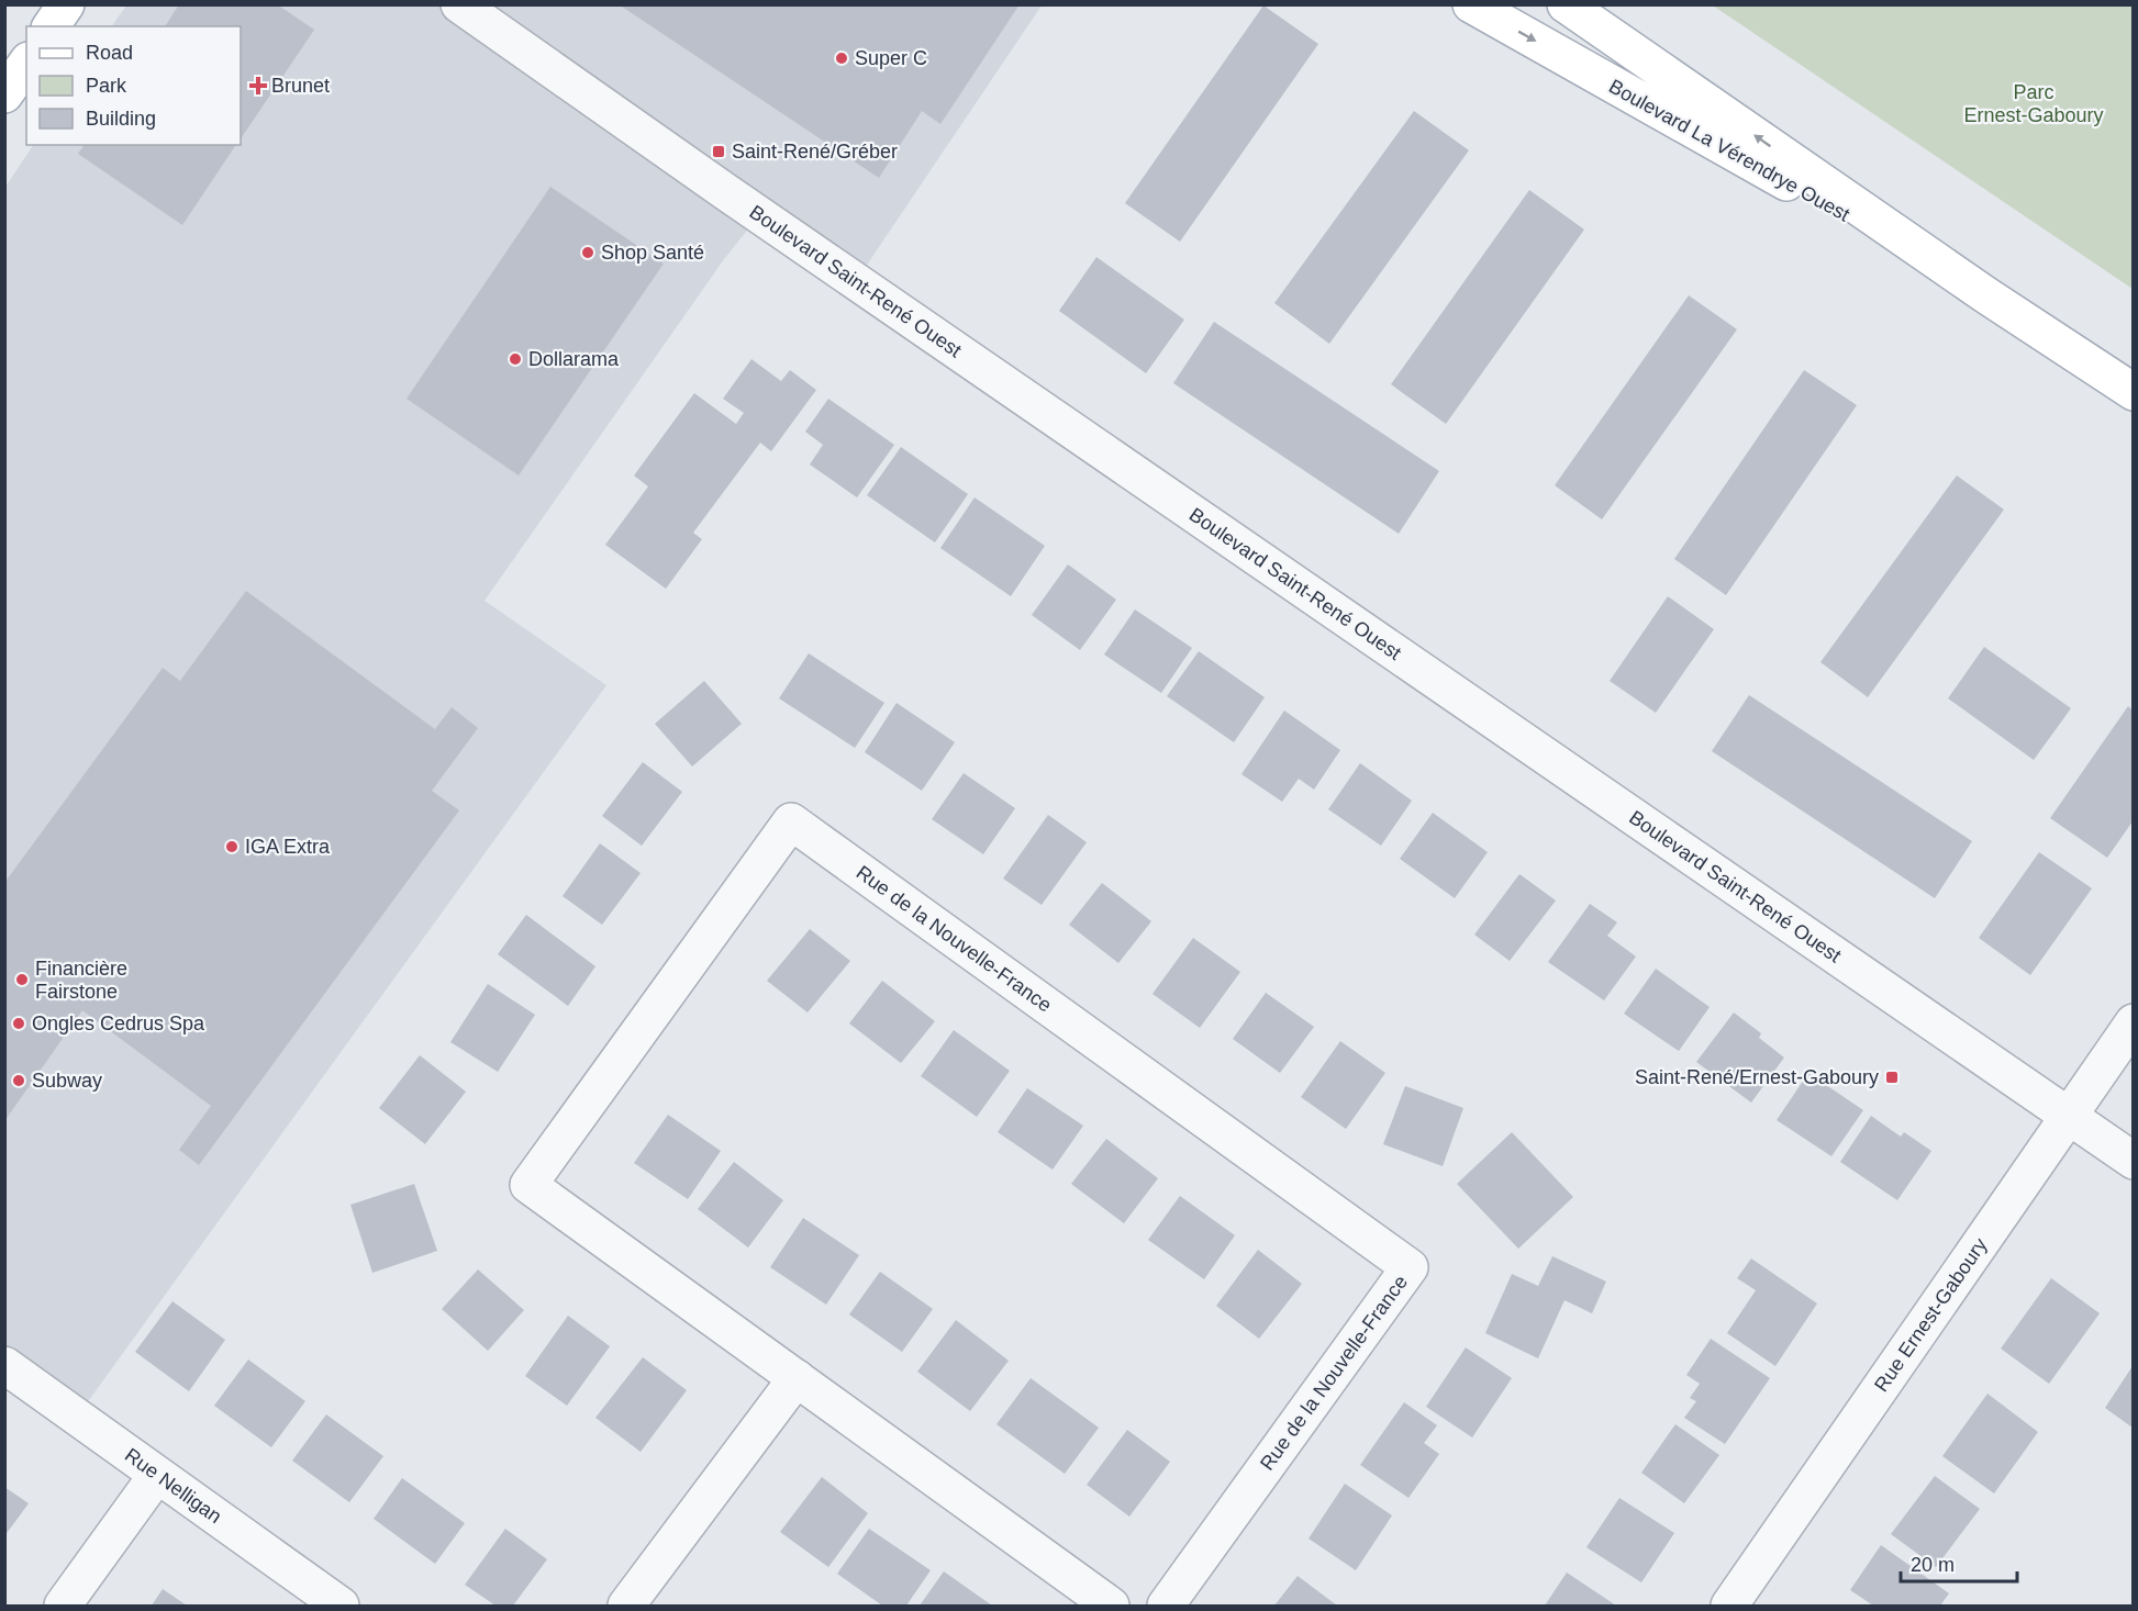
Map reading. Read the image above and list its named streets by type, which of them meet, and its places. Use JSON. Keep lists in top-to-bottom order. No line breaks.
{"streets":{"main road":["Boulevard La Vérendrye Ouest"],"street":["Boulevard Saint-René Ouest","Rue de la Nouvelle-France","Rue Ernest-Gaboury","Rue Nelligan"]},"crossings":[["Boulevard Saint-René Ouest","Rue Ernest-Gaboury"]],"parks":["Parc Ernest-Gaboury"],"places":{"other":["Super C","Shop Santé","Dollarama","IGA Extra","Financière Fairstone","Ongles Cedrus Spa","Subway"],"health":["Brunet"],"transit":["Saint-René/Gréber","Saint-René/Ernest-Gaboury"]},"legend":["Road","Park","Building"],"scale_bar":"20 m"}
